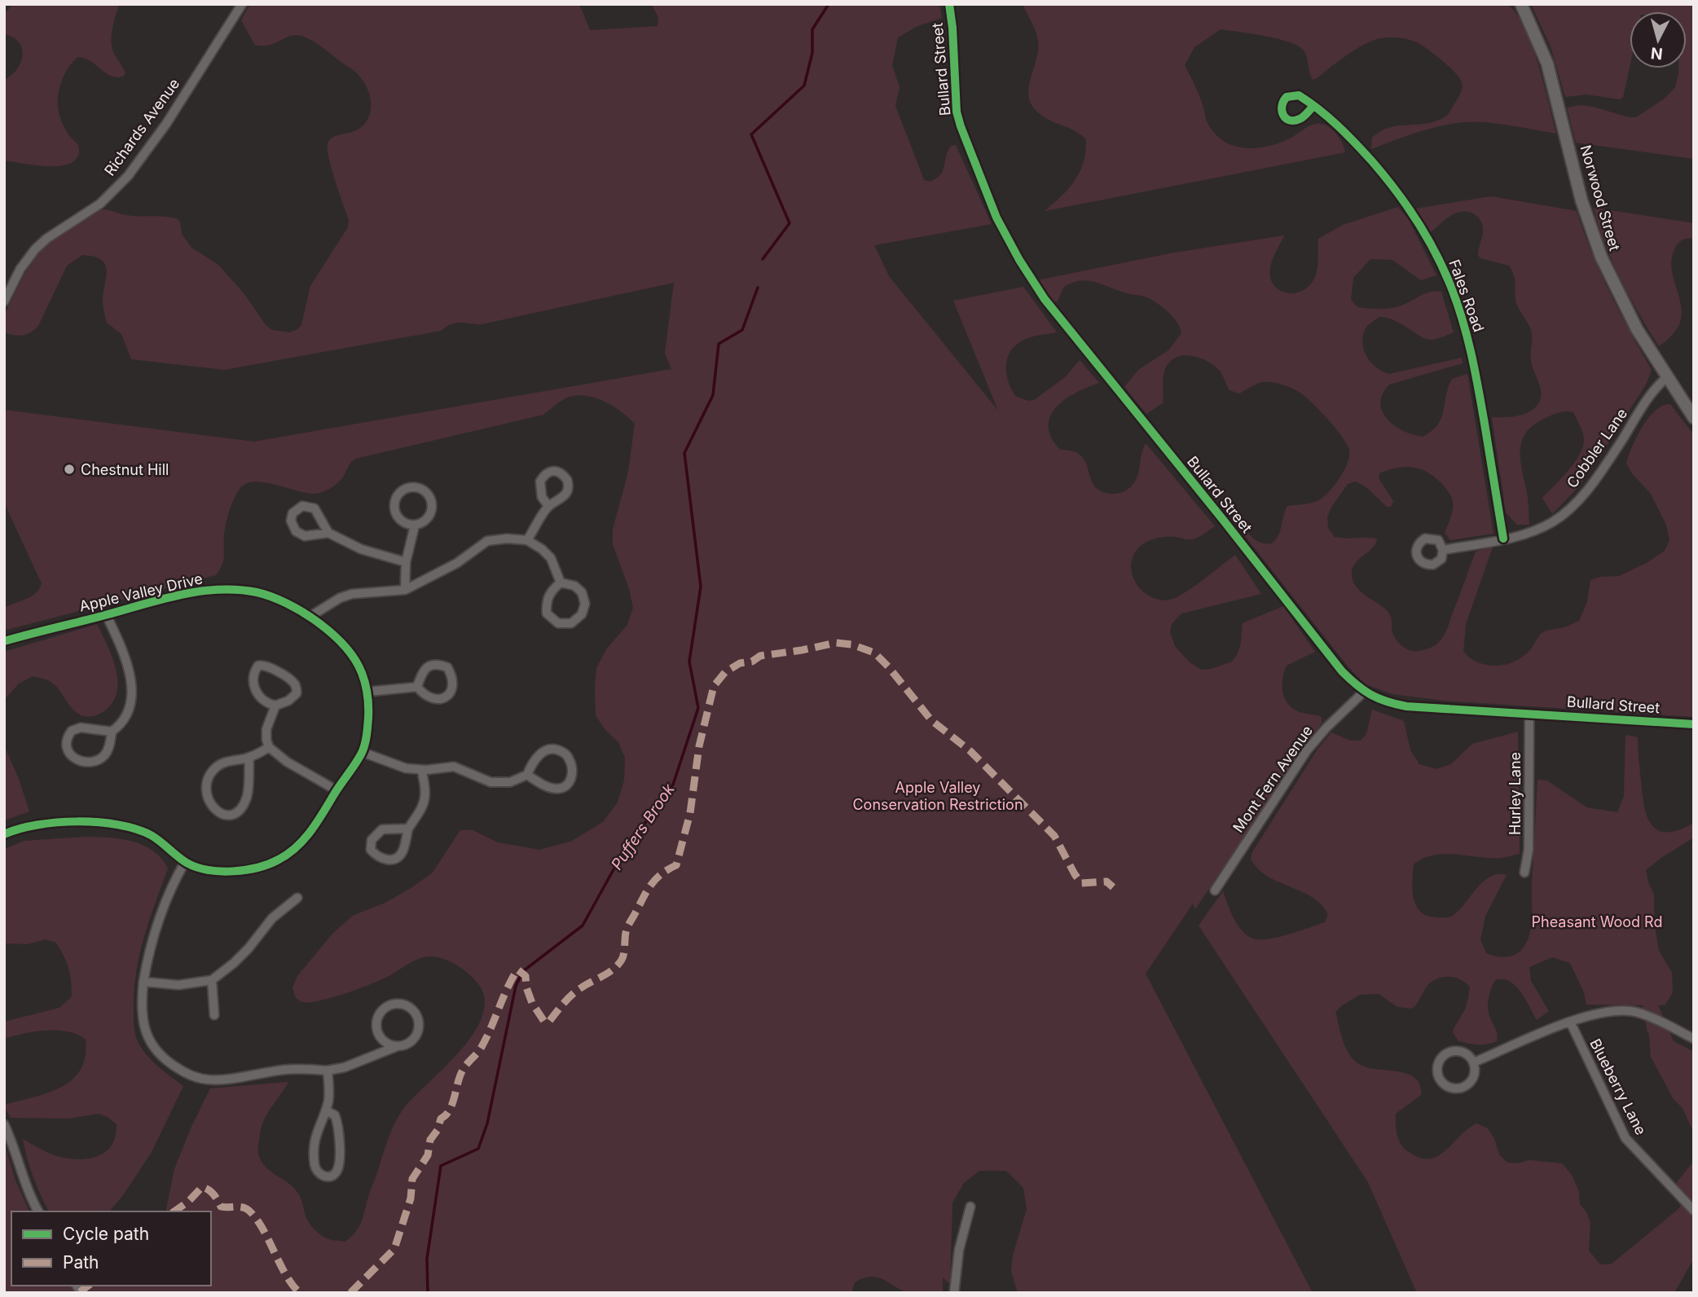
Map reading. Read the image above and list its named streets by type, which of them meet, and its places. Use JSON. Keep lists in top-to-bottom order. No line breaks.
{"streets":{"main road":["Norwood Street"],"street":["Bullard Street","Richards Avenue","Fales Road","Cobbler Lane","Apple Valley Drive","Mont Fern Avenue","Hurley Lane","Blueberry Lane"]},"crossings":[["Bullard Street","Mont Fern Avenue"],["Bullard Street","Hurley Lane"],["Norwood Street","Cobbler Lane"],["Fales Road","Cobbler Lane"]],"water":["Puffers Brook"],"parks":["Apple Valley Conservation Restriction","Pheasant Wood Rd"],"places":["Chestnut Hill"],"legend":["Cycle path","Path"],"north":"bottom"}
